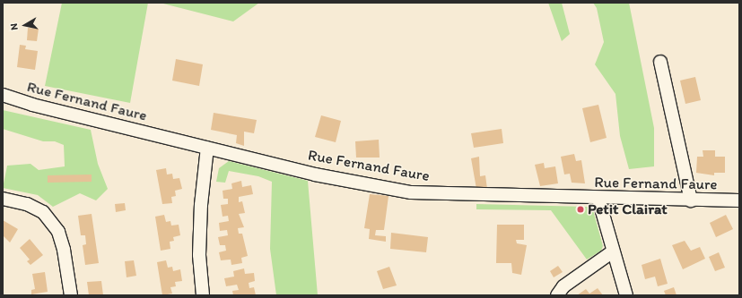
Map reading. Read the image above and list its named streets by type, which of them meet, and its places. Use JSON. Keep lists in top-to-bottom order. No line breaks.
{"streets":{"street":["Rue Fernand Faure"]},"places":["Petit Clairat"],"north":"left"}
